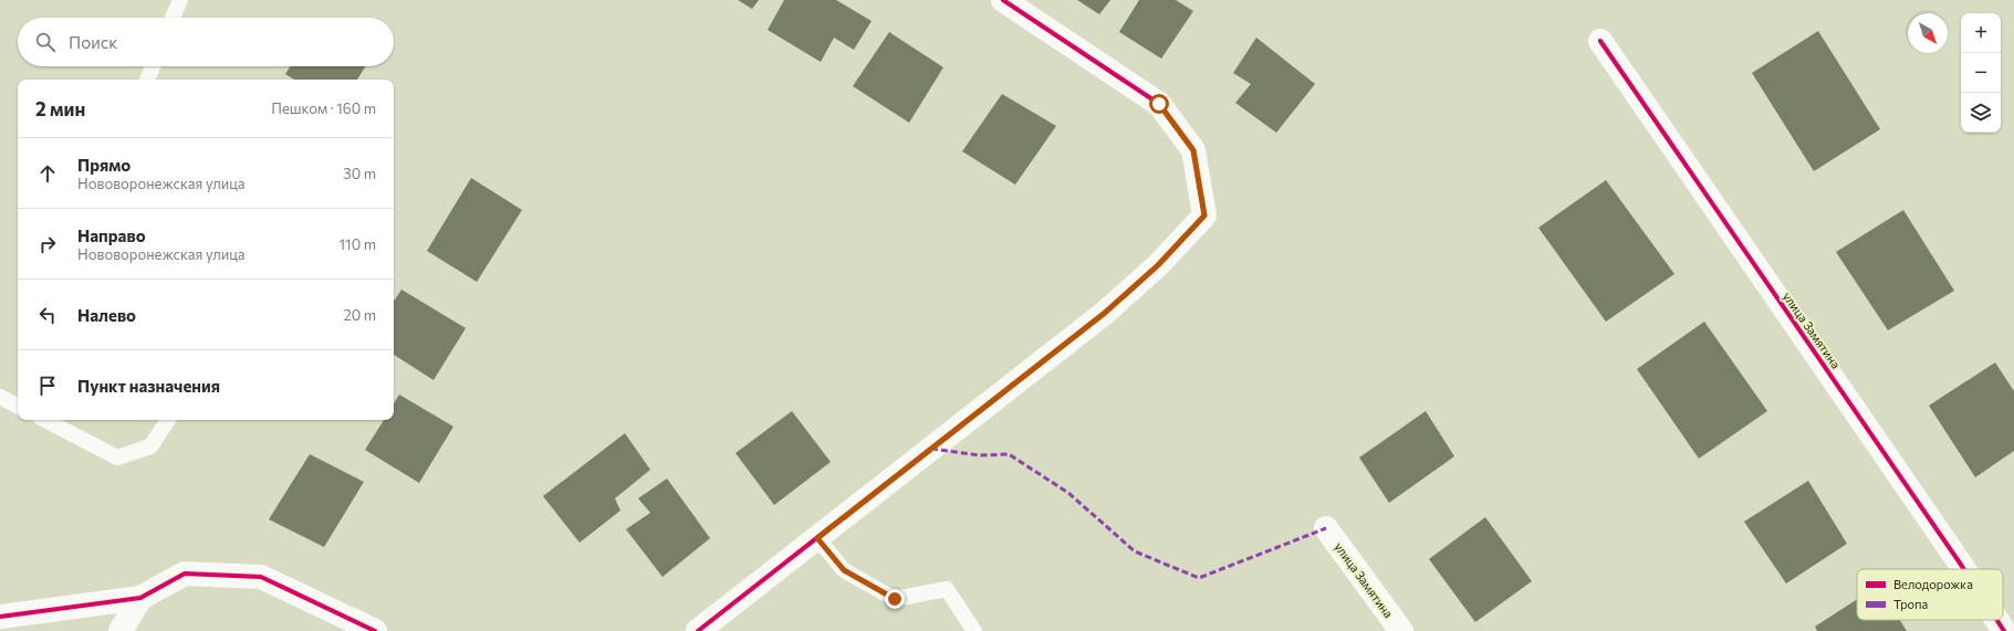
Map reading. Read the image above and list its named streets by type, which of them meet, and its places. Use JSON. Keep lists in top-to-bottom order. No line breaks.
{"streets":{"street":["улица Замятина"]},"legend":["Велодорожка","Тропа"],"north":"bottom right","page":{"map_buttons":["+","−"],"search":"Поиск","heading":["2 мин","Пешком · 160 m"],"list":[["Прямо","Нововоронежская улица","30 m"],["Направо","Нововоронежская улица","110 m"],["Налево","20 m"],"Пункт назначения"]}}
